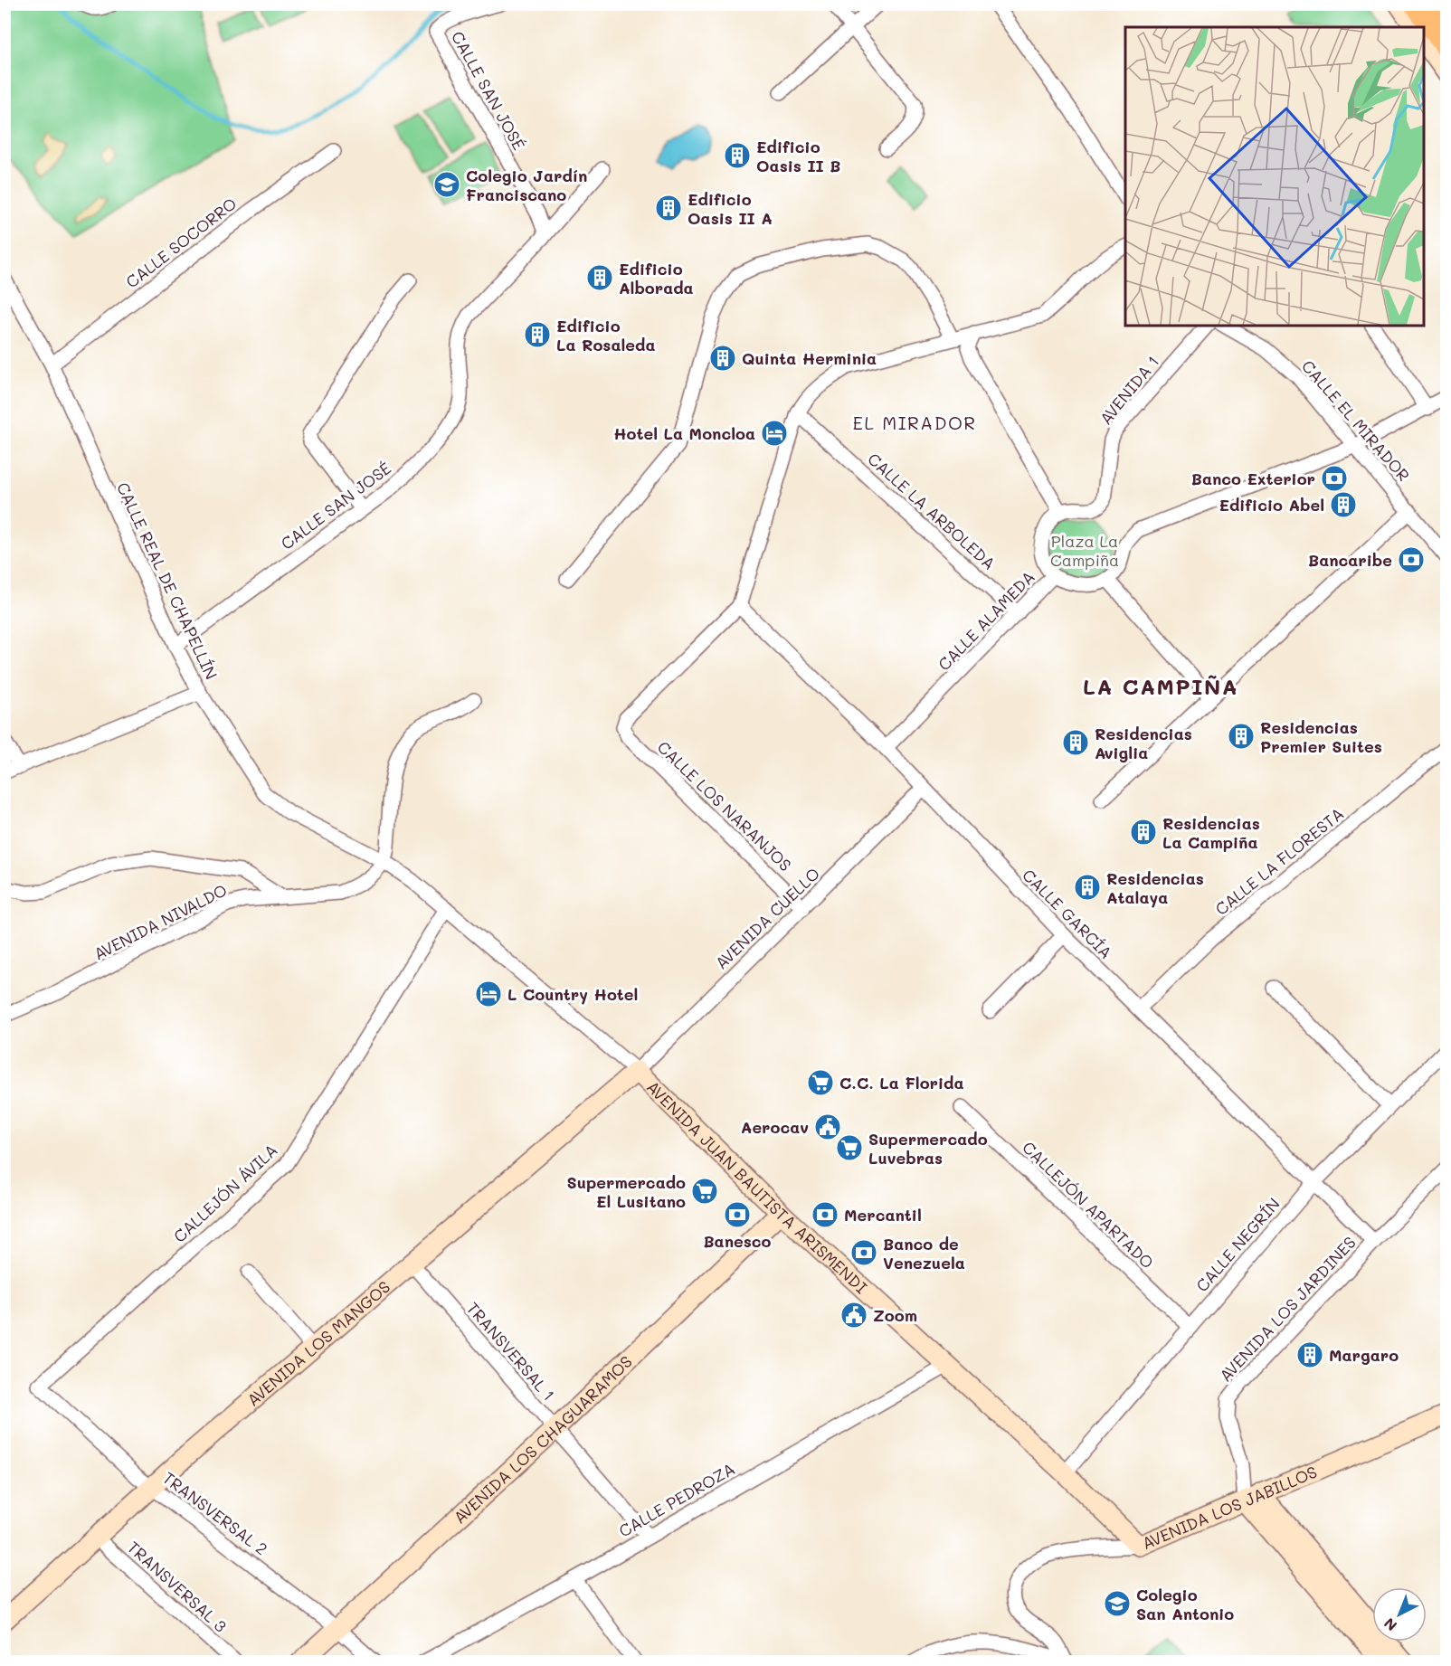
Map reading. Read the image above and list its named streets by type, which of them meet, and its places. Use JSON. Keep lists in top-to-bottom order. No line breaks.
{"streets":{"street":["CALLE SAN JOSÉ","CALLE SOCORRO","AVENIDA 1","CALLE EL MIRADOR","CALLE LA ARBOLEDA","CALLE REAL DE CHAPELLÍN","CALLE ALAMEDA","CALLE LOS NARANJOS","CALLE LA FLORESTA","CALLE GARCÍA","AVENIDA CUELLO","AVENIDA NIVALDO","AVENIDA JUAN BAUTISTA ARISMENDI","CALLEJÓN ÁVILA","CALLEJÓN APARTADO","CALLE NEGRÍN","AVENIDA LOS JARDINES","AVENIDA LOS MANGOS","TRANSVERSAL 1","AVENIDA LOS CHAGUARAMOS","CALLE PEDROZA","AVENIDA LOS JABILLOS","TRANSVERSAL 2","TRANSVERSAL 3"]},"crossings":[["CALLE SAN JOSÉ","CALLE REAL DE CHAPELLÍN"],["CALLE SOCORRO","CALLE REAL DE CHAPELLÍN"],["CALLE LA ARBOLEDA","CALLE ALAMEDA"],["CALLE REAL DE CHAPELLÍN","AVENIDA CUELLO"],["CALLE REAL DE CHAPELLÍN","AVENIDA NIVALDO"],["CALLE REAL DE CHAPELLÍN","AVENIDA JUAN BAUTISTA ARISMENDI"],["CALLE REAL DE CHAPELLÍN","CALLEJÓN ÁVILA"],["CALLE REAL DE CHAPELLÍN","AVENIDA LOS MANGOS"],["CALLE ALAMEDA","CALLE GARCÍA"],["CALLE LOS NARANJOS","CALLE GARCÍA"],["CALLE LOS NARANJOS","AVENIDA CUELLO"],["CALLE LA FLORESTA","CALLE GARCÍA"],["CALLE GARCÍA","AVENIDA CUELLO"],["CALLE GARCÍA","CALLE NEGRÍN"],["CALLE GARCÍA","AVENIDA LOS JARDINES"],["AVENIDA CUELLO","AVENIDA JUAN BAUTISTA ARISMENDI"],["AVENIDA CUELLO","AVENIDA LOS MANGOS"],["AVENIDA JUAN BAUTISTA ARISMENDI","CALLE NEGRÍN"],["AVENIDA JUAN BAUTISTA ARISMENDI","AVENIDA LOS MANGOS"],["AVENIDA JUAN BAUTISTA ARISMENDI","AVENIDA LOS CHAGUARAMOS"],["AVENIDA JUAN BAUTISTA ARISMENDI","CALLE PEDROZA"],["AVENIDA JUAN BAUTISTA ARISMENDI","AVENIDA LOS JABILLOS"],["CALLEJÓN ÁVILA","TRANSVERSAL 2"],["CALLEJÓN APARTADO","CALLE NEGRÍN"],["AVENIDA LOS JARDINES","AVENIDA LOS JABILLOS"],["AVENIDA LOS MANGOS","TRANSVERSAL 1"],["AVENIDA LOS MANGOS","TRANSVERSAL 2"],["AVENIDA LOS MANGOS","TRANSVERSAL 3"],["TRANSVERSAL 1","AVENIDA LOS CHAGUARAMOS"],["TRANSVERSAL 1","CALLE PEDROZA"],["AVENIDA LOS CHAGUARAMOS","TRANSVERSAL 2"]],"districts":["EL MIRADOR","LA CAMPIÑA"],"parks":["Plaza La Campiña"],"places":{"building":["Edificio Oasis II B","Edificio Oasis II A","Edificio Alborada","Edificio La Rosaleda","Quinta Herminia","Edificio Abel","Residencias Premier Suites","Residencias Aviglia","Residencias La Campiña","Residencias Atalaya","Margaro"],"school or university":["Colegio Jardín Franciscano","Colegio San Antonio"],"hotel":["Hotel La Moncloa","L Country Hotel"],"bank":["Banco Exterior","Bancaribe","Banesco","Mercantil","Banco de Venezuela"],"supermarket":["C.C. La Florida","Supermercado Luvebras","Supermercado El Lusitano"],"public building":["Aerocav","Zoom"]},"north":"bottom left"}
